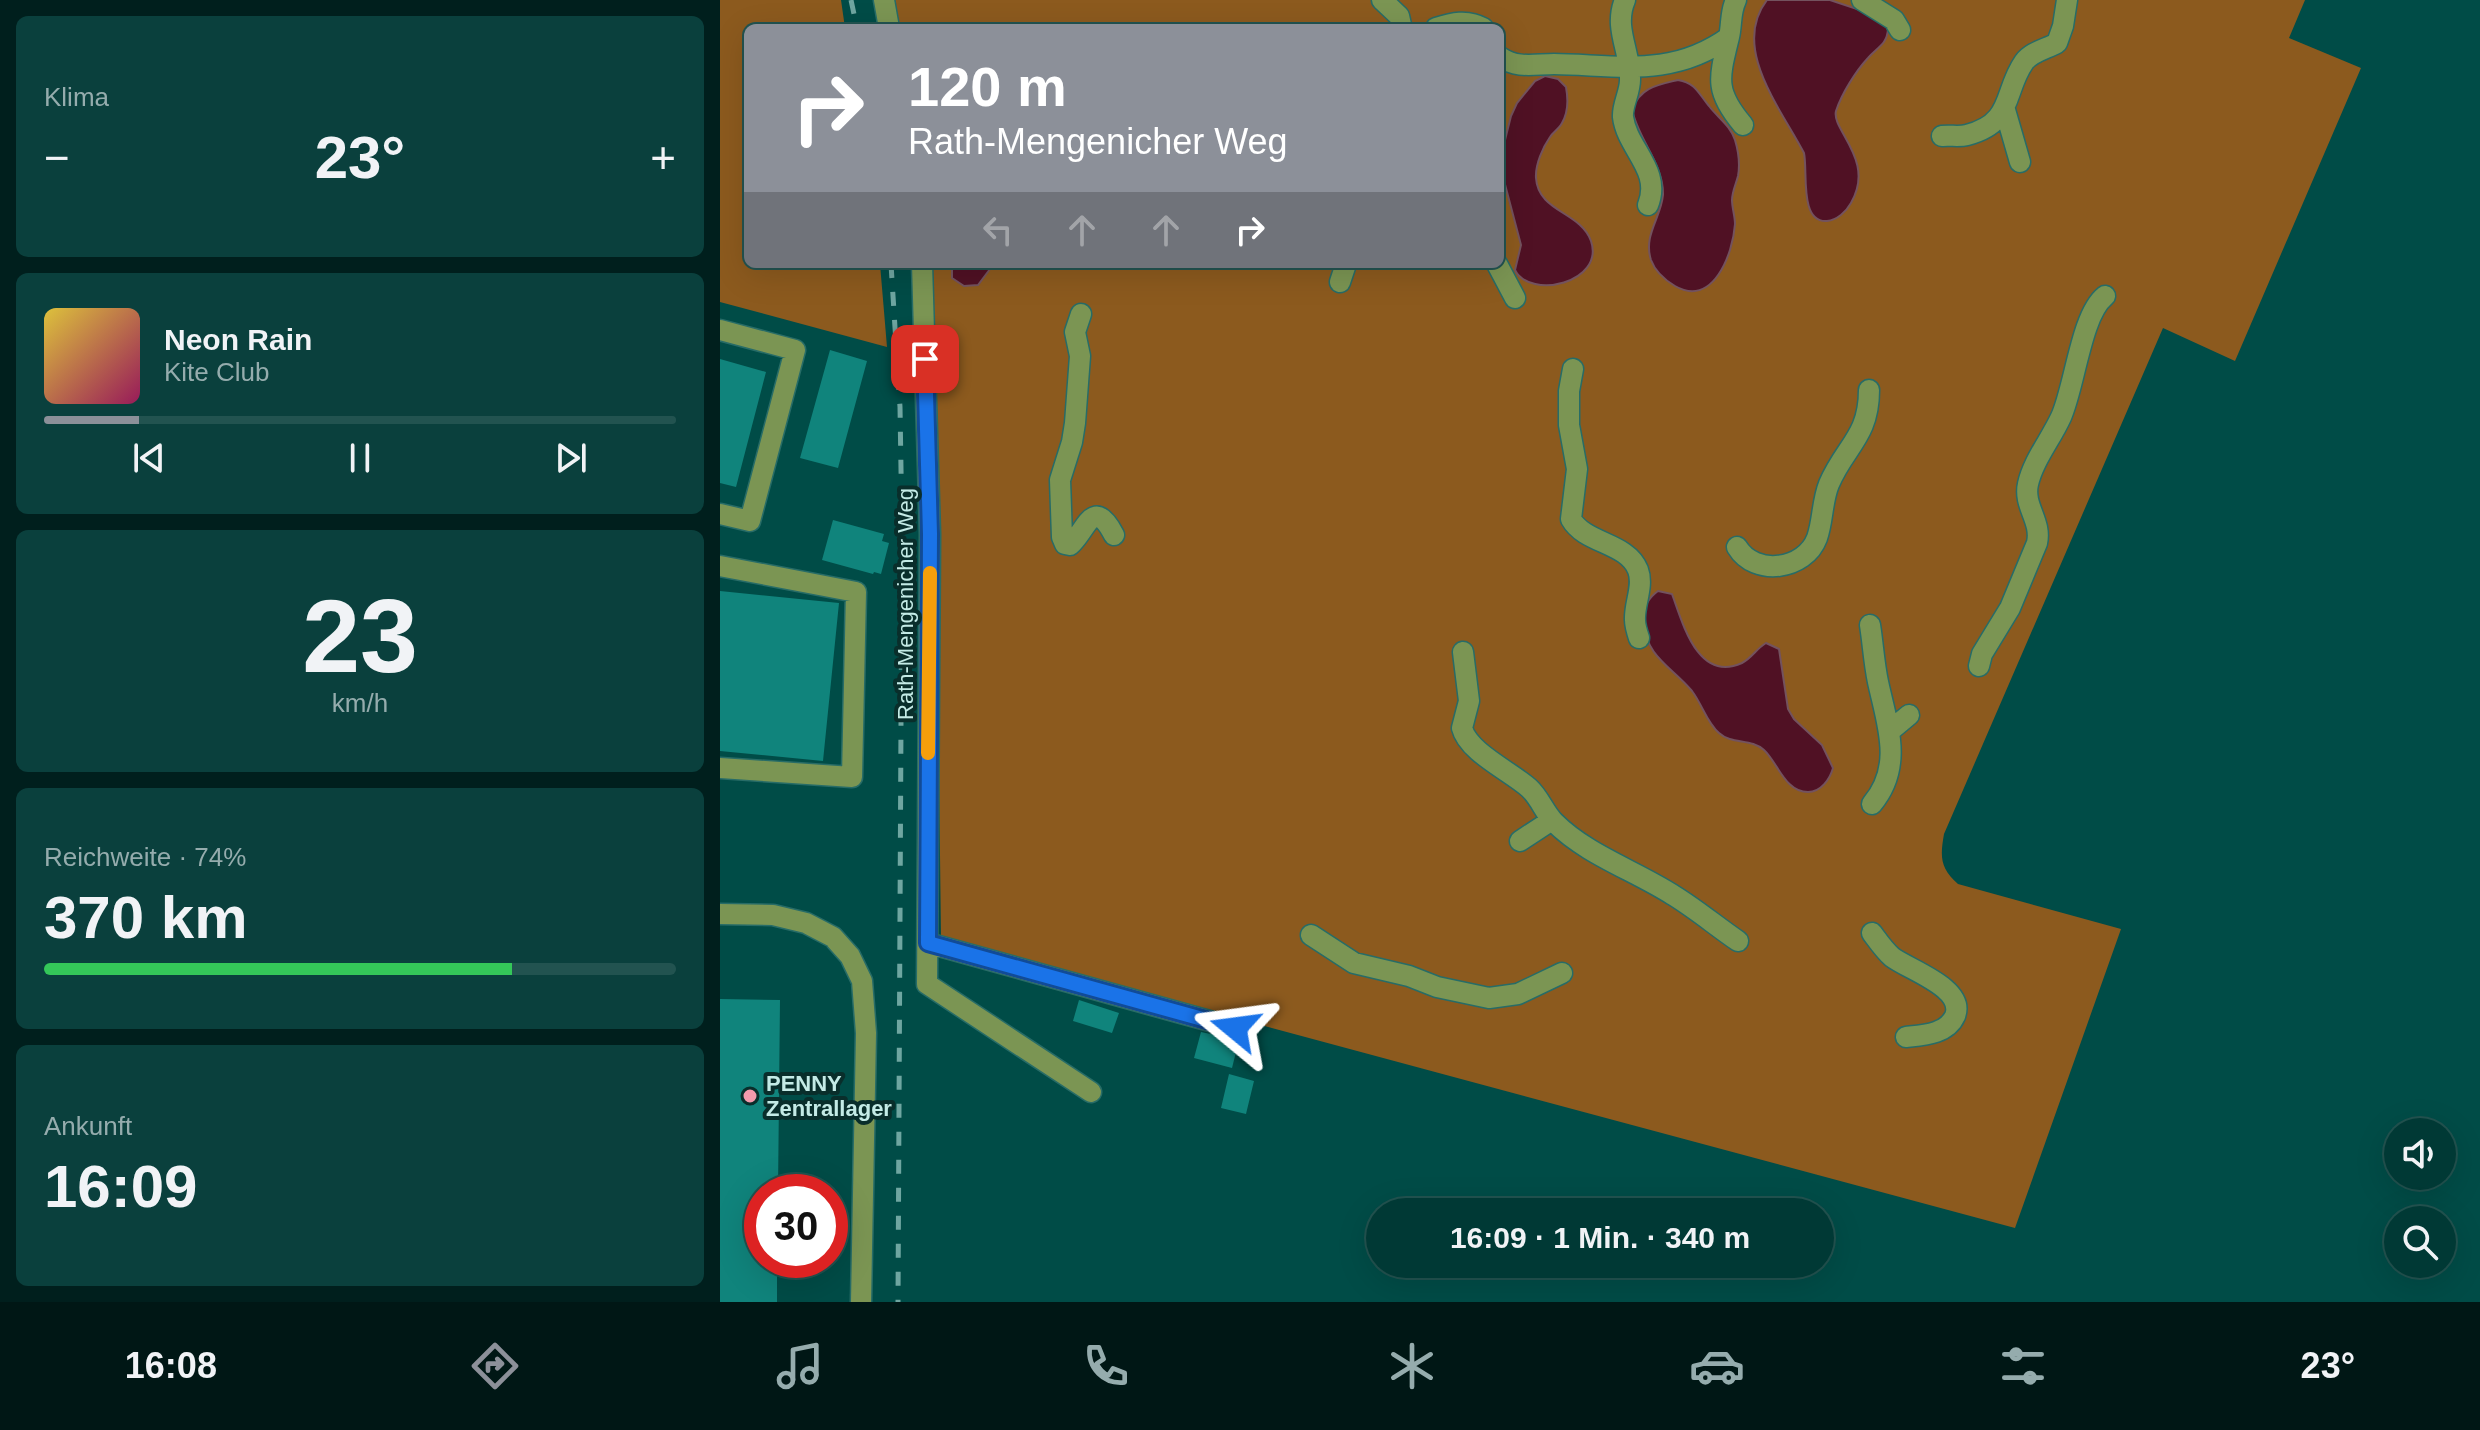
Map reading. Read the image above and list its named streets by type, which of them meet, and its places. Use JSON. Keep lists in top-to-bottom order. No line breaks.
{"streets":{"street":["Rath-Mengenicher Weg"]},"places":["PENNY Zentrallager"],"page":{"tile":["Klima",["23","km/h"],["Reichweite · 74%","370 km"],["Ankunft","16:09"]],"turn":["120 m","Rath-Mengenicher Weg"],"heat":["−","23°","+"],"song":["Neon Rain","Kite Club"],"limit":"30","trip":"16:09 · 1 Min. · 340 m","tabs":["16:08","23°"]}}
